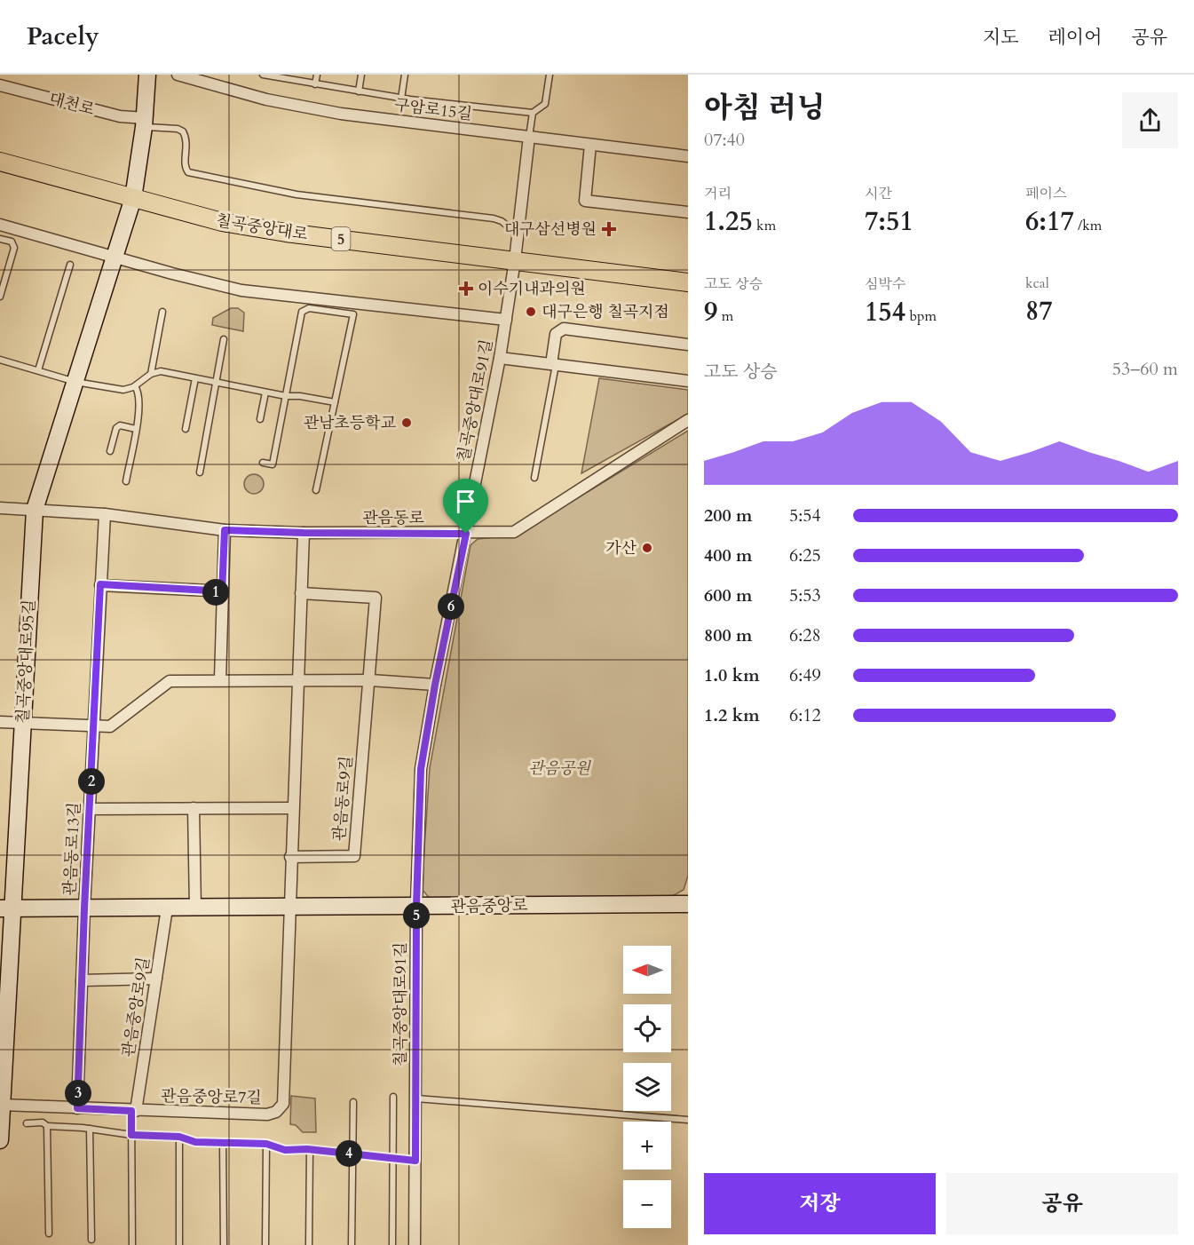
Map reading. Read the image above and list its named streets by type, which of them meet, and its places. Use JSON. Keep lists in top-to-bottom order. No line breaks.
{"streets":{"main road":["칠곡중앙대로","5","칠곡중앙대로95길","관음중앙로"],"street":["대천로","구암로15길","칠곡중앙대로91길","관음동로","관음동로9길","관음동로13길","관음중앙로9길","관음중앙로7길"]},"crossings":[["구암로15길","칠곡중앙대로91길"],["칠곡중앙대로","칠곡중앙대로91길"],["칠곡중앙대로","칠곡중앙대로95길"],["칠곡중앙대로91길","관음동로"],["칠곡중앙대로91길","관음중앙로"],["관음동로","칠곡중앙대로95길"],["관음동로","관음동로13길"],["칠곡중앙대로95길","관음중앙로"],["칠곡중앙대로95길","관음중앙로7길"],["관음동로13길","관음중앙로"],["관음중앙로","관음중앙로9길"],["관음중앙로","관음중앙로7길"],["관음중앙로9길","관음중앙로7길"]],"parks":["관음공원"],"places":{"health":["대구삼선병원","이수기내과의원"],"other":["대구은행 칠곡지점","관남초등학교","가산"]},"north":"left","page":{"header":"Pacely","nav":["지도","레이어","공유"],"heading":["아침 러닝","07:40"],"stats":[["거리","1.25 km"],["시간","7:51"],["페이스","6:17 /km"],["고도 상승","9 m"],["심박수","154 bpm"],["kcal","87"]],"chart":["고도 상승","53–60 m"],"list":[{"name":"200 m","note":"5:54"},{"name":"400 m","note":"6:25"},{"name":"600 m","note":"5:53"},{"name":"800 m","note":"6:28"},{"name":"1.0 km","note":"6:49"},{"name":"1.2 km","note":"6:12"}],"pins":["1","6","2","5","3","4"],"map_buttons":["+","−"],"buttons":["저장","공유"]}}
